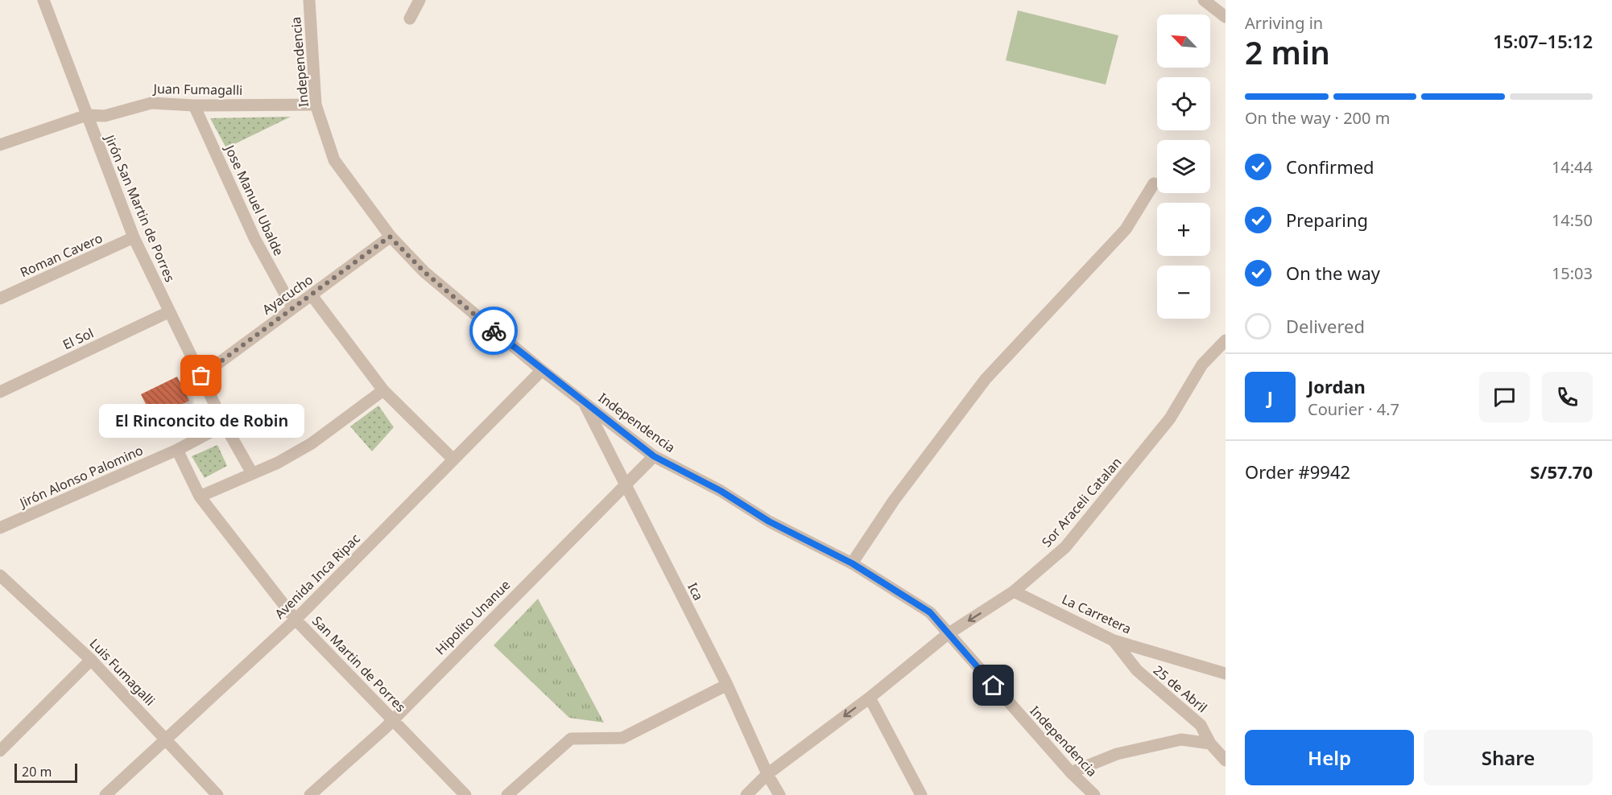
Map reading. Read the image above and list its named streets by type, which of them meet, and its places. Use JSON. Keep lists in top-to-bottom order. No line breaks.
{"streets":{"street":["Independencia","Juan Fumagalli","Jose Manuel Ubalde","Jirón San Martin de Porres","Roman Cavero","Ayacucho","El Sol","Jirón Alonso Palomino","Sor Araceli Catalan","Avenida Inca Ripac","Ica","La Carretera","Hipolito Unanue","San Martin de Porres","Luis Fumagalli","25 de Abril"]},"crossings":[["Independencia","Juan Fumagalli"],["Independencia","Ayacucho"],["Independencia","Sor Araceli Catalan"],["Independencia","Avenida Inca Ripac"],["Independencia","Ica"],["Independencia","Hipolito Unanue"],["Juan Fumagalli","Jose Manuel Ubalde"],["Juan Fumagalli","Jirón San Martin de Porres"],["Jose Manuel Ubalde","Ayacucho"],["Jirón San Martin de Porres","Roman Cavero"],["Jirón San Martin de Porres","Ayacucho"],["Jirón San Martin de Porres","El Sol"],["Jirón San Martin de Porres","Jirón Alonso Palomino"],["Jirón Alonso Palomino","San Martin de Porres"],["Sor Araceli Catalan","Ica"],["Sor Araceli Catalan","La Carretera"],["Avenida Inca Ripac","San Martin de Porres"],["Avenida Inca Ripac","Luis Fumagalli"],["Ica","Hipolito Unanue"],["La Carretera","25 de Abril"],["Hipolito Unanue","San Martin de Porres"]],"places":["El Rinconcito de Robin"],"scale_bar":"20 m","north":"top left","page":{"heading":["2 min","Arriving in","15:07–15:12"],"panel":["Jordan","Courier · 4.7","Order #9942","S/57.70"],"map_buttons":["+","−"],"bar":"On the way · 200 m","list":[["Confirmed","14:44"],["Preparing","14:50"],["On the way","15:03"],"Delivered"],"round":"J","bubble":"El Rinconcito de Robin","buttons":["Help","Share"],"scale":"20 m"}}
